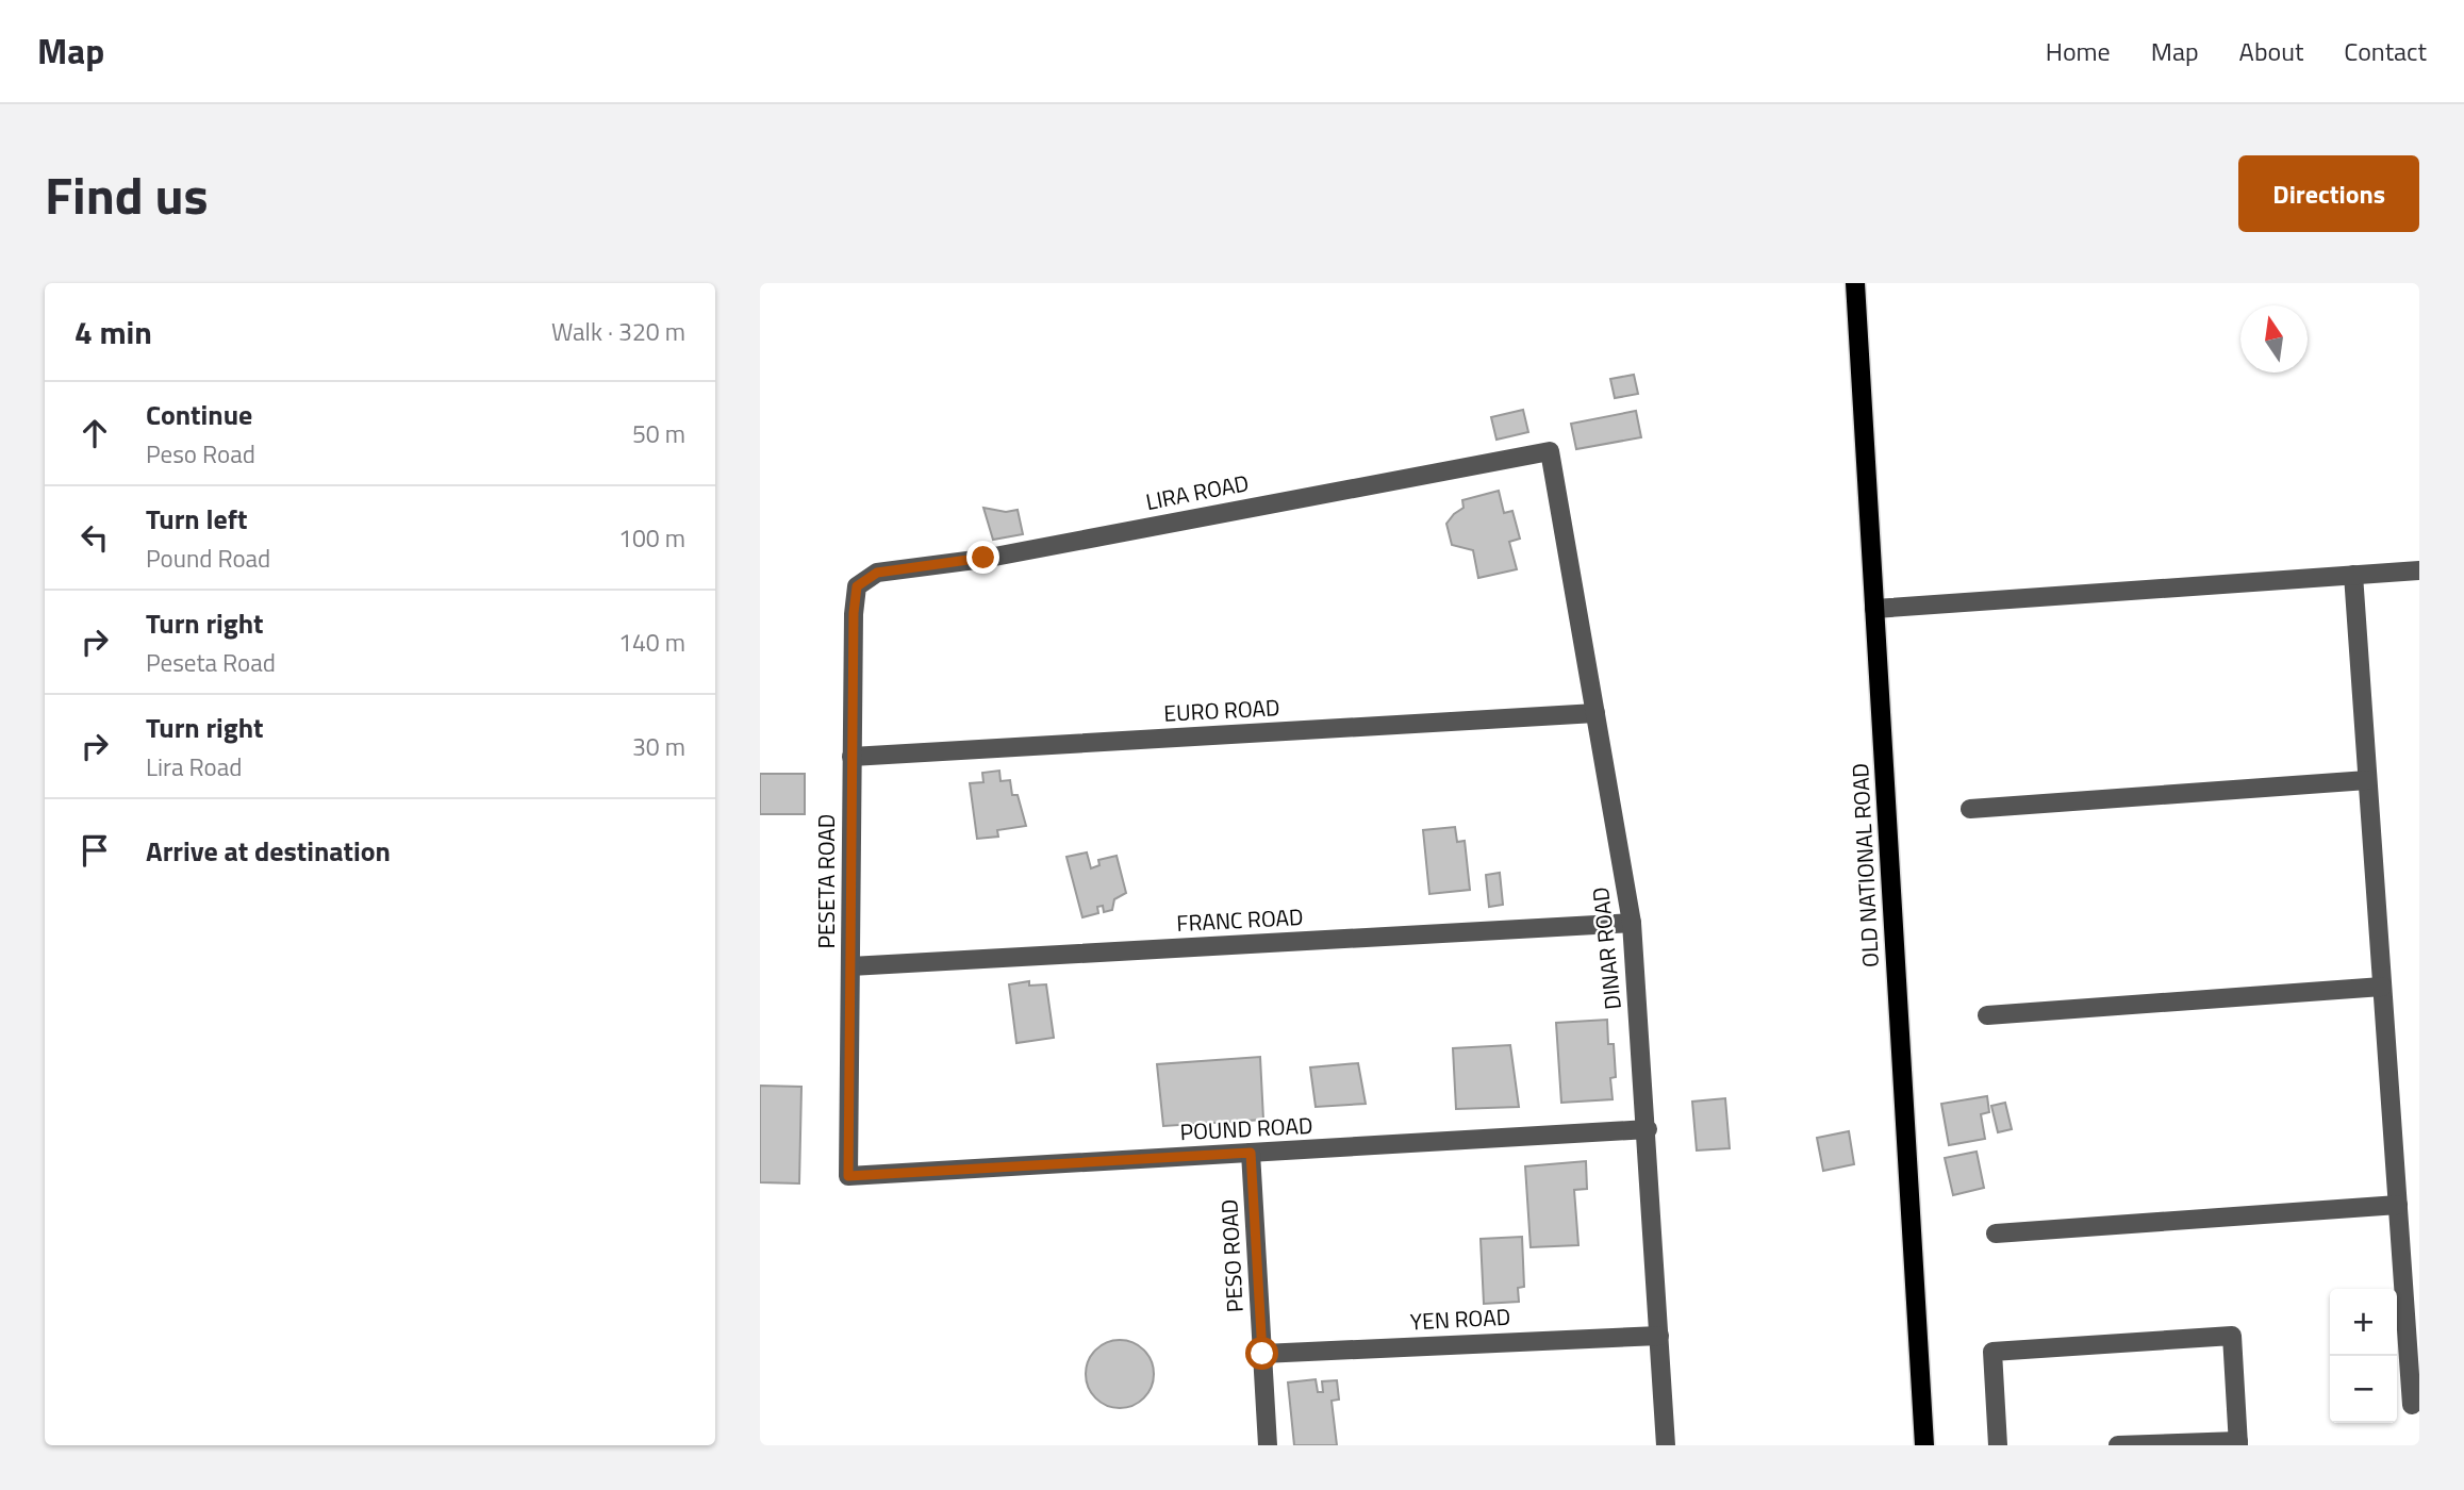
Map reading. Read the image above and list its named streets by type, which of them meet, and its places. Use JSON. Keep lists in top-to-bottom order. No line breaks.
{"streets":{"main road":["OLD NATIONAL ROAD"],"street":["LIRA ROAD","EURO ROAD","PESETA ROAD","FRANC ROAD","DINAR ROAD","POUND ROAD","PESO ROAD","YEN ROAD"]},"crossings":[["LIRA ROAD","PESETA ROAD"],["LIRA ROAD","DINAR ROAD"],["EURO ROAD","PESETA ROAD"],["EURO ROAD","DINAR ROAD"],["PESETA ROAD","FRANC ROAD"],["PESETA ROAD","POUND ROAD"],["FRANC ROAD","DINAR ROAD"],["DINAR ROAD","POUND ROAD"],["DINAR ROAD","YEN ROAD"],["POUND ROAD","PESO ROAD"],["PESO ROAD","YEN ROAD"]],"north":"top","page":{"header":"Map","nav":["Home","Map","About","Contact"],"title":"Find us","buttons":"Directions","heading":["4 min","Walk · 320 m"],"list":[["Continue","Peso Road","50 m"],["Turn left","Pound Road","100 m"],["Turn right","Peseta Road","140 m"],["Turn right","Lira Road","30 m"],"Arrive at destination"],"map_buttons":["+","−"]}}
